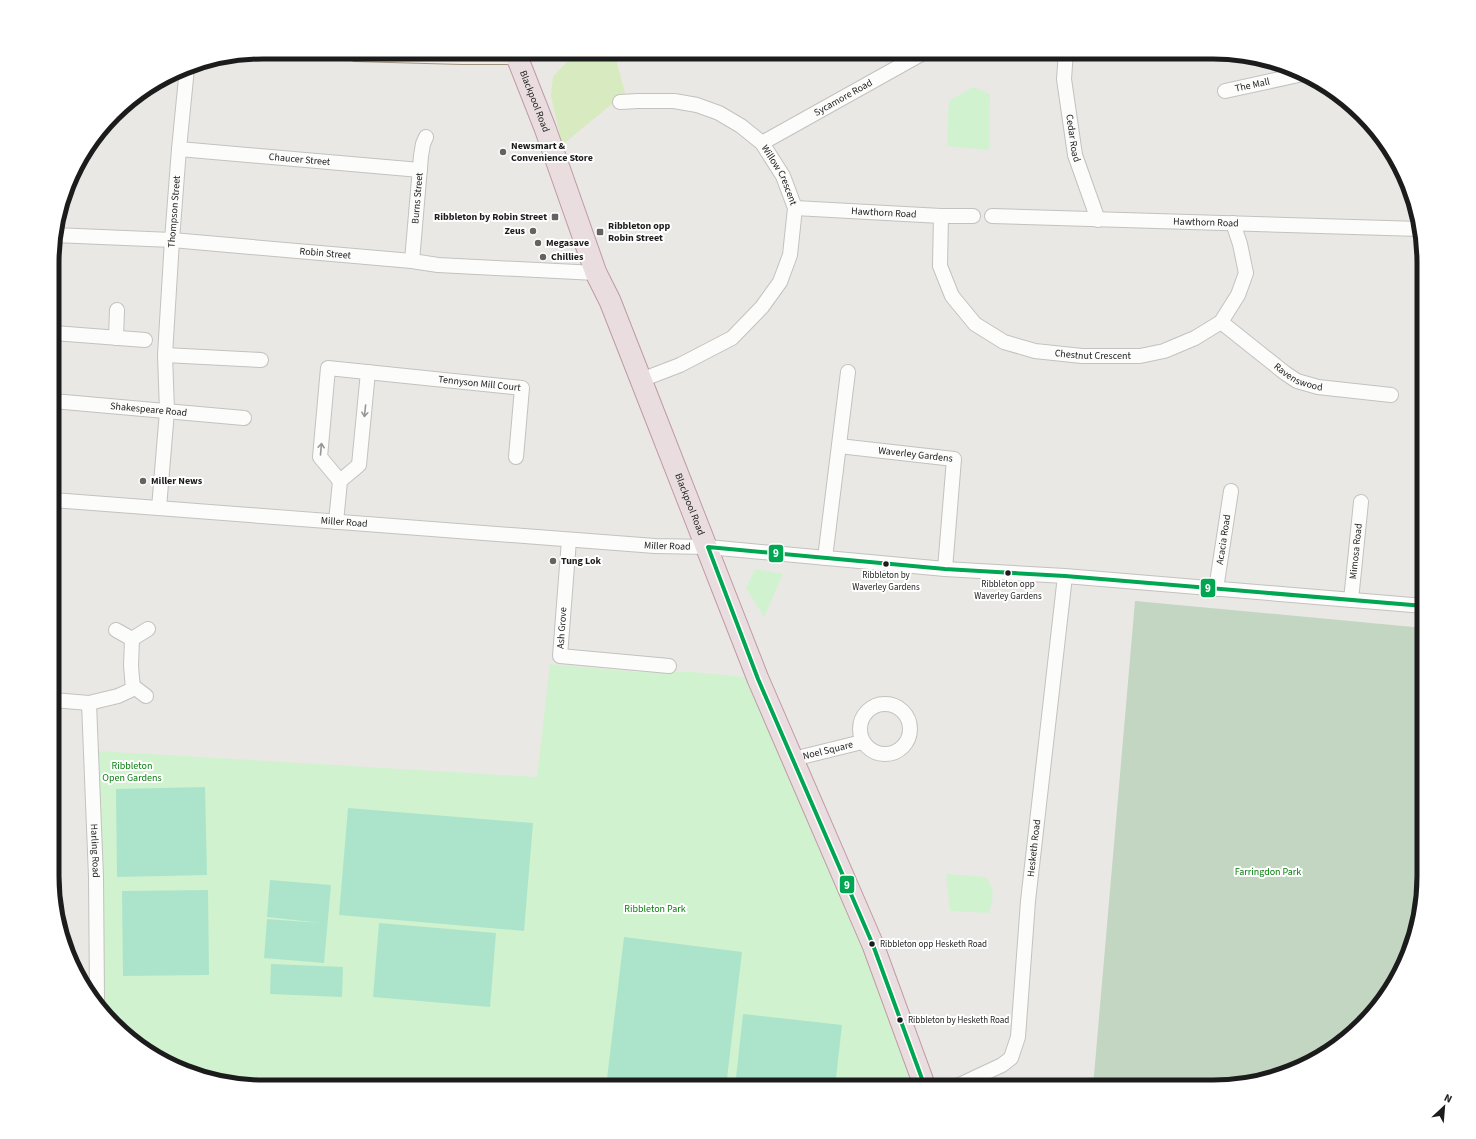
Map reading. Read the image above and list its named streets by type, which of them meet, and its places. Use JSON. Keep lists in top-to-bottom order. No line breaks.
{"streets":{"highway":["Blackpool Road"],"street":["The Mall","Sycamore Road","Cedar Road","Chaucer Street","Willow Crescent","Burns Street","Thompson Street","Hawthorn Road","Robin Street","Chestnut Crescent","Ravenswood","Tennyson Mill Court","Shakespeare Road","Waverley Gardens","Miller Road","Acacia Road","Mimosa Road","Ash Grove","Noel Square","Hesketh Road","Harling Road"]},"crossings":[["Sycamore Road","Willow Crescent"],["Blackpool Road","Willow Crescent"],["Blackpool Road","Robin Street"],["Blackpool Road","Miller Road"],["Blackpool Road","Noel Square"],["Cedar Road","Hawthorn Road"],["Chaucer Street","Burns Street"],["Chaucer Street","Thompson Street"],["Willow Crescent","Hawthorn Road"],["Burns Street","Robin Street"],["Thompson Street","Robin Street"],["Thompson Street","Shakespeare Road"],["Thompson Street","Miller Road"],["Hawthorn Road","Chestnut Crescent"],["Chestnut Crescent","Ravenswood"],["Waverley Gardens","Miller Road"],["Miller Road","Acacia Road"],["Miller Road","Mimosa Road"],["Miller Road","Ash Grove"],["Miller Road","Hesketh Road"]],"parks":["Ribbleton Open Gardens","Farringdon Park","Ribbleton Park"],"places":{"other":["Newsmart & Convenience Store","Zeus","Megasave","Chillies","Miller News","Tung Lok","Ribbleton by Waverley Gardens","Ribbleton opp Waverley Gardens","Ribbleton opp Hesketh Road","Ribbleton by Hesketh Road"],"transit":["Ribbleton by Robin Street","Ribbleton opp Robin Street"]},"lines":["transit line 9"],"north":"top right"}
